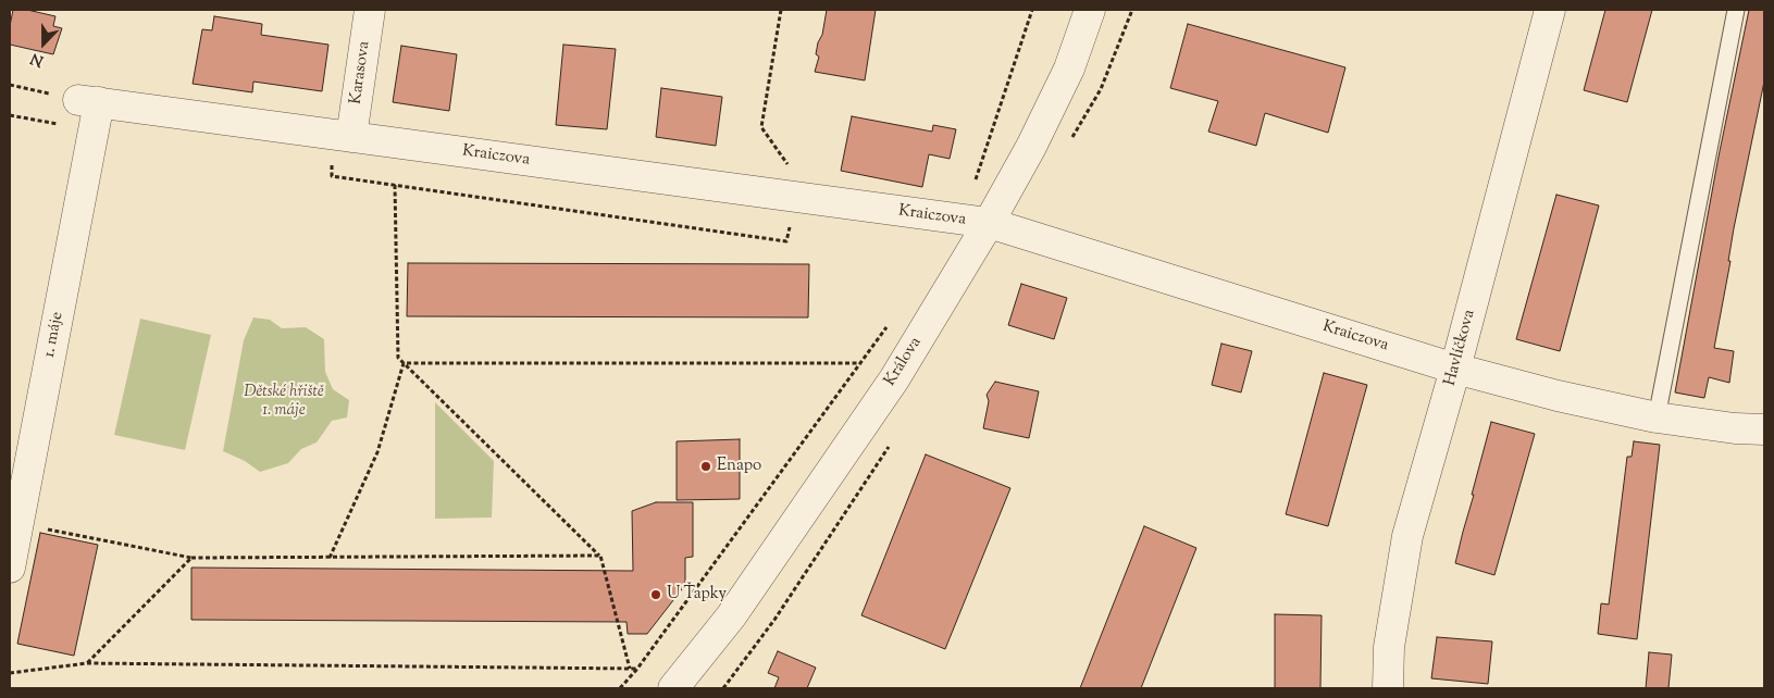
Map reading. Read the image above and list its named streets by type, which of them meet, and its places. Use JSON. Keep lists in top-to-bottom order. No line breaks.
{"streets":{"street":["Karasova","Kraiczova","1. máje","Havlíčkova","Králova"]},"crossings":[["Karasova","Kraiczova"],["Kraiczova","1. máje"],["Kraiczova","Havlíčkova"],["Kraiczova","Králova"]],"parks":["Dětské hřiště 1. máje"],"places":["Enapo","U Ťapky"],"north":"bottom"}
